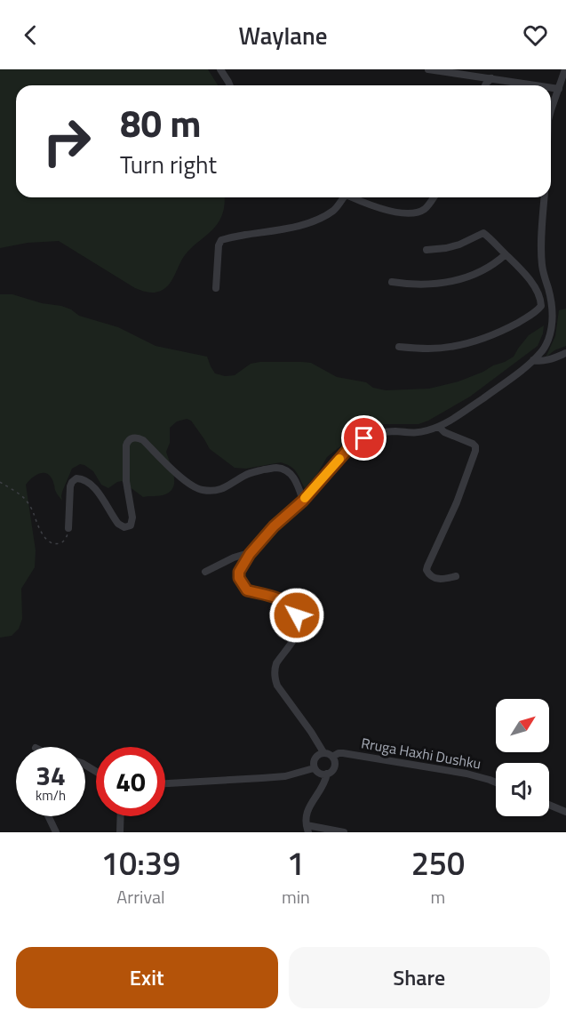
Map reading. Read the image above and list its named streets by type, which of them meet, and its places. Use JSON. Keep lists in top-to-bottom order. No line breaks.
{"streets":{"street":["Rruga Haxhi Dushku"]},"north":"top right","page":{"header":"Waylane","turn":["80 m","Turn right"],"speed":"34 km/h","limit":"40","eta":["10:39","Arrival","1","min","250","m"],"buttons":["Exit","Share"]}}
